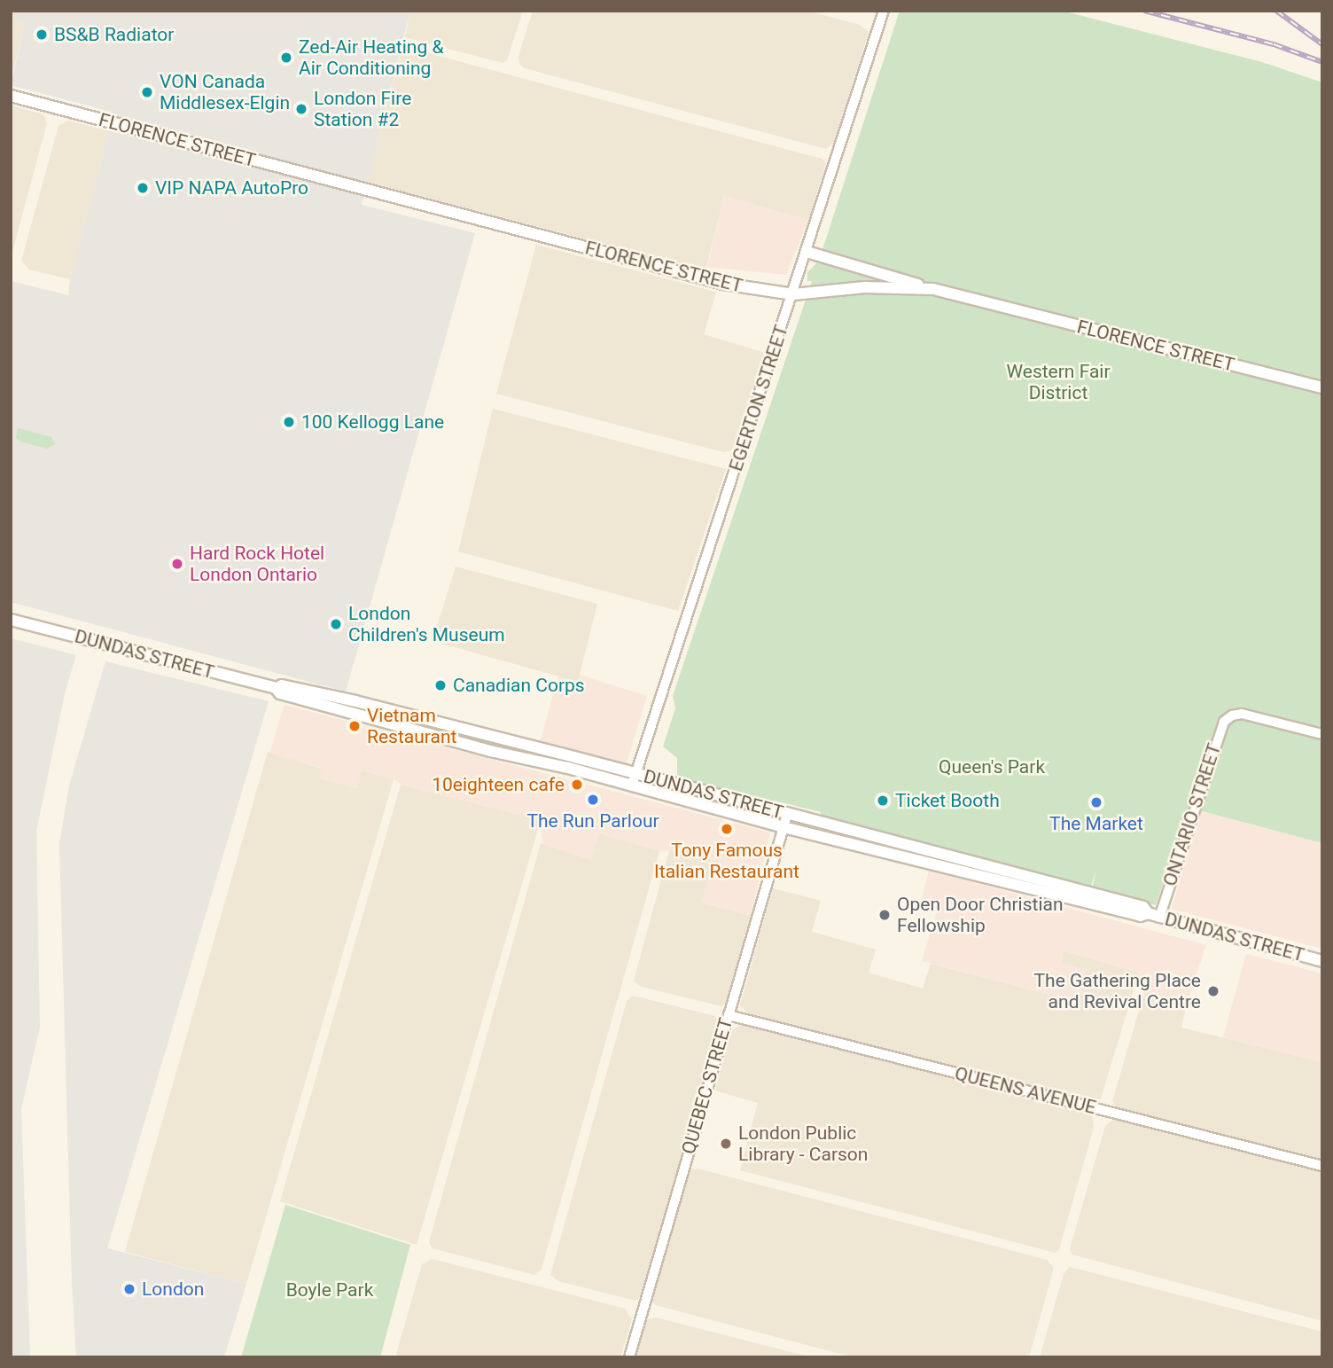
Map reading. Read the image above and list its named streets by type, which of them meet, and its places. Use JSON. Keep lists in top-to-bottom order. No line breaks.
{"streets":{"main road":["FLORENCE STREET","DUNDAS STREET"],"street":["EGERTON STREET","ONTARIO STREET","QUEBEC STREET","QUEENS AVENUE"]},"crossings":[["FLORENCE STREET","EGERTON STREET"],["EGERTON STREET","DUNDAS STREET"],["DUNDAS STREET","ONTARIO STREET"],["DUNDAS STREET","QUEBEC STREET"],["QUEBEC STREET","QUEENS AVENUE"]],"parks":["Western Fair District","Queen's Park","Boyle Park"],"places":["BS&B Radiator","Zed-Air Heating & Air Conditioning","VON Canada Middlesex-Elgin","London Fire Station #2","VIP NAPA AutoPro","100 Kellogg Lane","Hard Rock Hotel London Ontario","London Children's Museum","Canadian Corps","Vietnam Restaurant","10eighteen cafe","The Run Parlour","Ticket Booth","The Market","Tony Famous Italian Restaurant","Open Door Christian Fellowship","The Gathering Place and Revival Centre","London Public Library - Carson","London"]}
